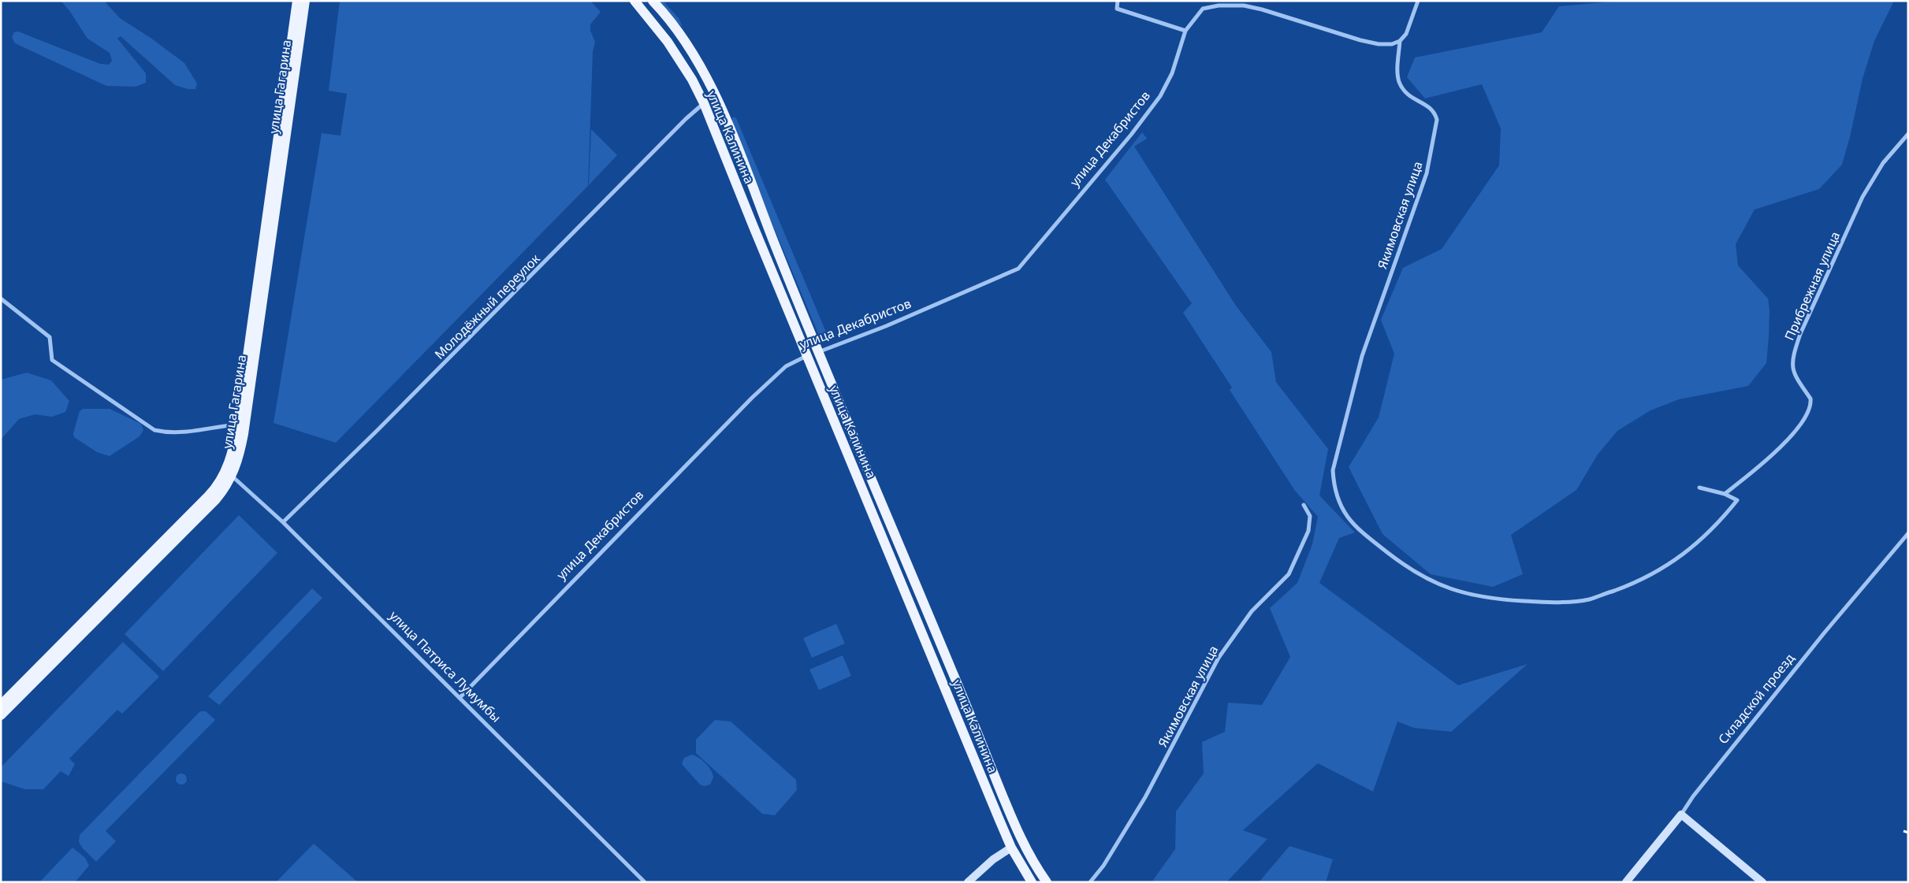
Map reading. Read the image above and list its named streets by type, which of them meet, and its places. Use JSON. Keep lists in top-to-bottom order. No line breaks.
{"streets":{"main road":["улица Гагарина","улица Калинина","улица Декабристов"],"street":["Якимовская улица","Прибрежная улица","Молодёжный переулок","улица Патриса Лумумбы","Складской проезд"]},"crossings":[["улица Гагарина","улица Патриса Лумумбы"],["улица Калинина","улица Декабристов"],["улица Калинина","Молодёжный переулок"],["улица Декабристов","Якимовская улица"],["улица Декабристов","улица Патриса Лумумбы"],["Якимовская улица","Прибрежная улица"],["Молодёжный переулок","улица Патриса Лумумбы"]]}
